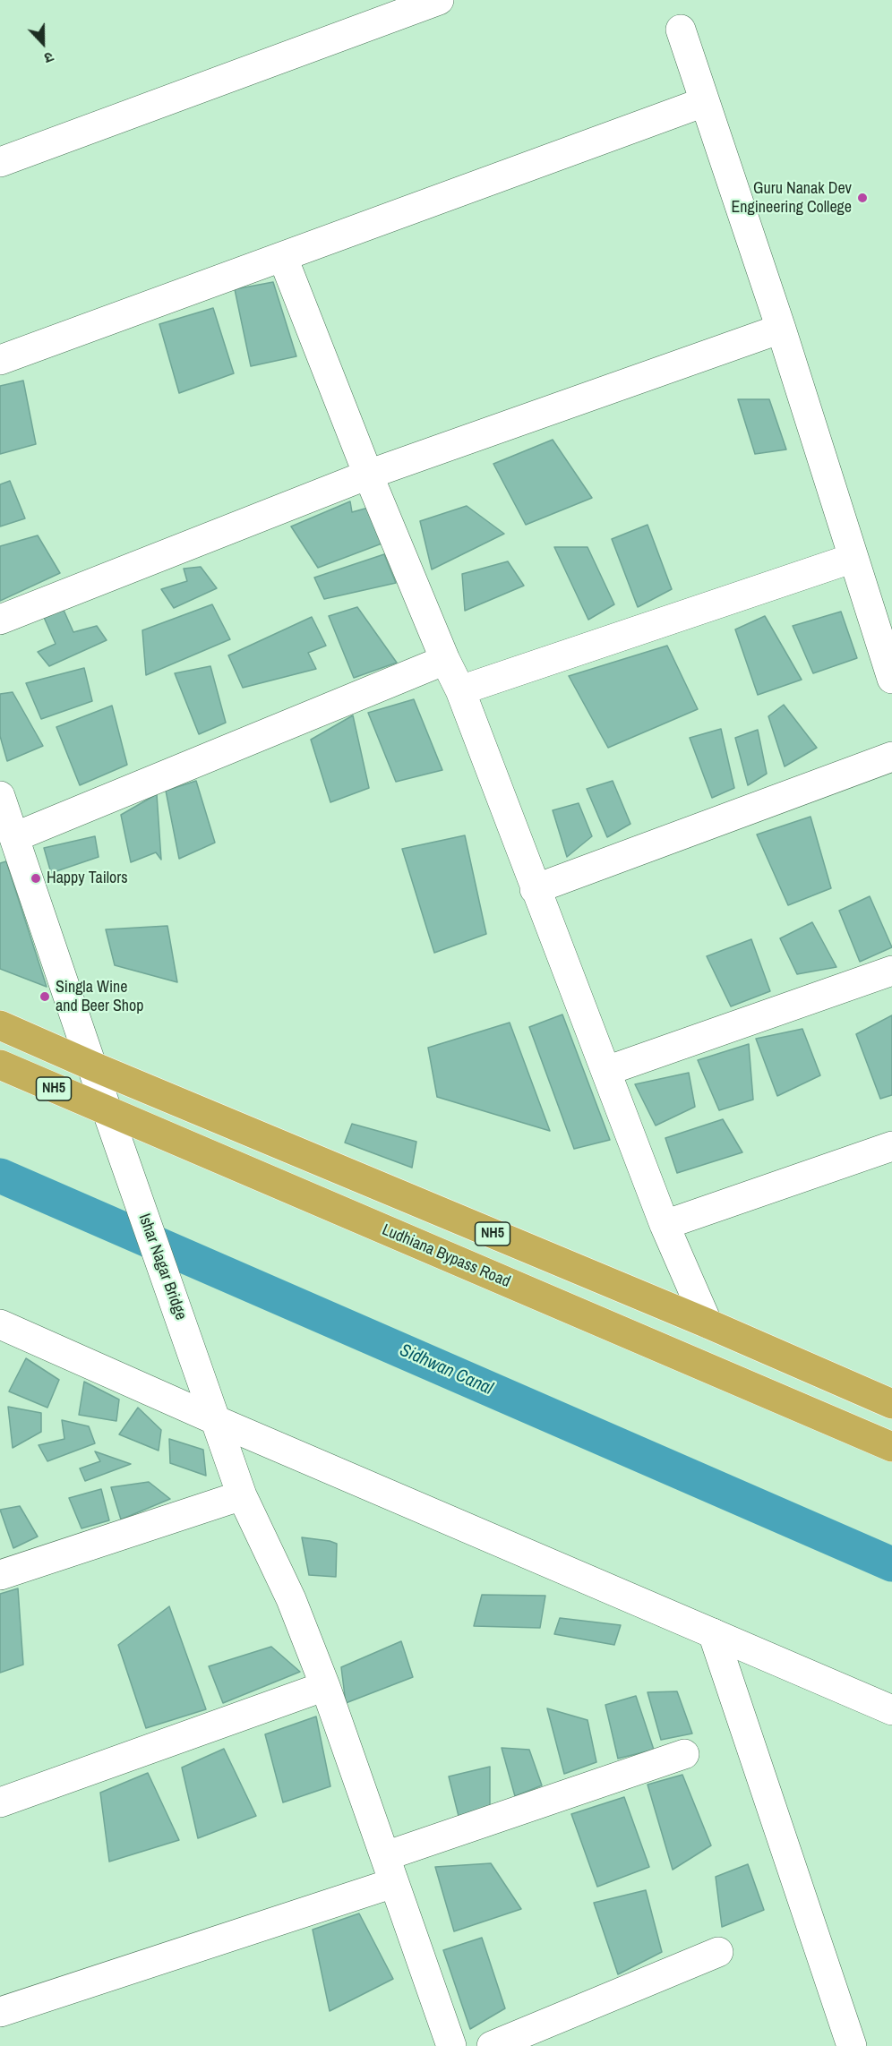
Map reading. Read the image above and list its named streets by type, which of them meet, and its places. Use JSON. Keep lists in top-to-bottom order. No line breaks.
{"streets":{"highway":["NH5","Ludhiana Bypass Road"],"street":["Ishar Nagar Bridge"]},"crossings":[["NH5","Ishar Nagar Bridge"],["Ludhiana Bypass Road","Ishar Nagar Bridge"]],"water":["Sidhwan Canal"],"places":["Guru Nanak Dev Engineering College","Happy Tailors","Singla Wine and Beer Shop"],"north":"bottom"}
